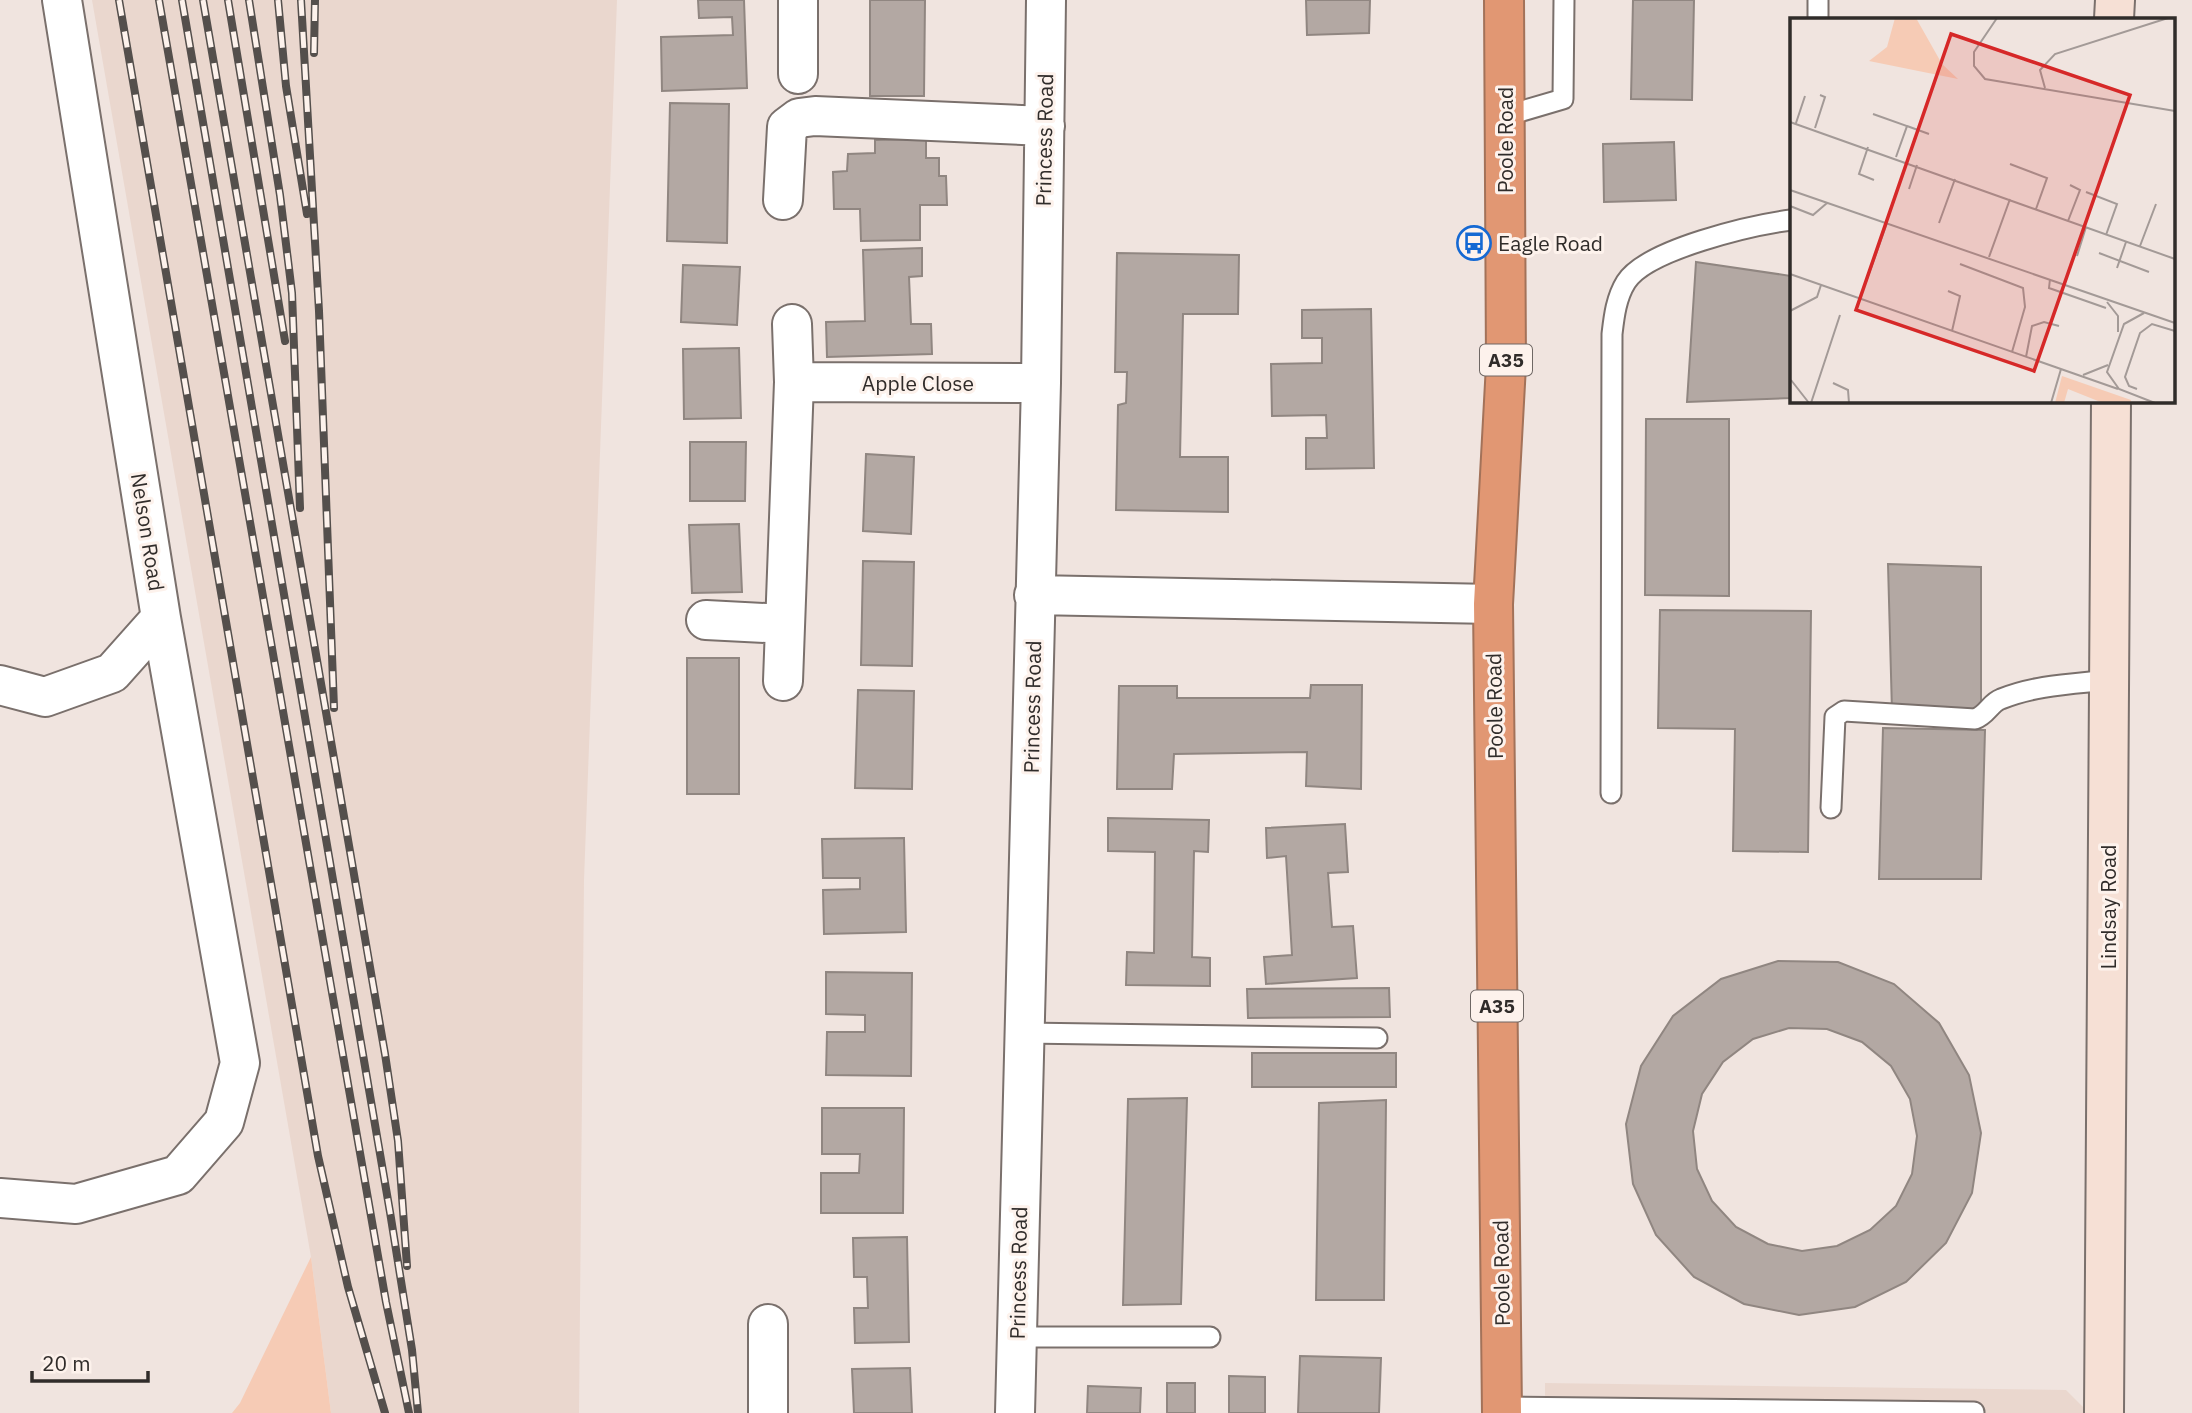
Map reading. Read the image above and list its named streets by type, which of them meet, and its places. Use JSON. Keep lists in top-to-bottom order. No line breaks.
{"streets":{"highway":["Poole Road","A35"],"street":["Princess Road","Apple Close","Nelson Road","Lindsay Road"]},"crossings":[["Princess Road","Apple Close"]],"places":{"bus stop":["Eagle Road"]},"scale_bar":"20 m"}
